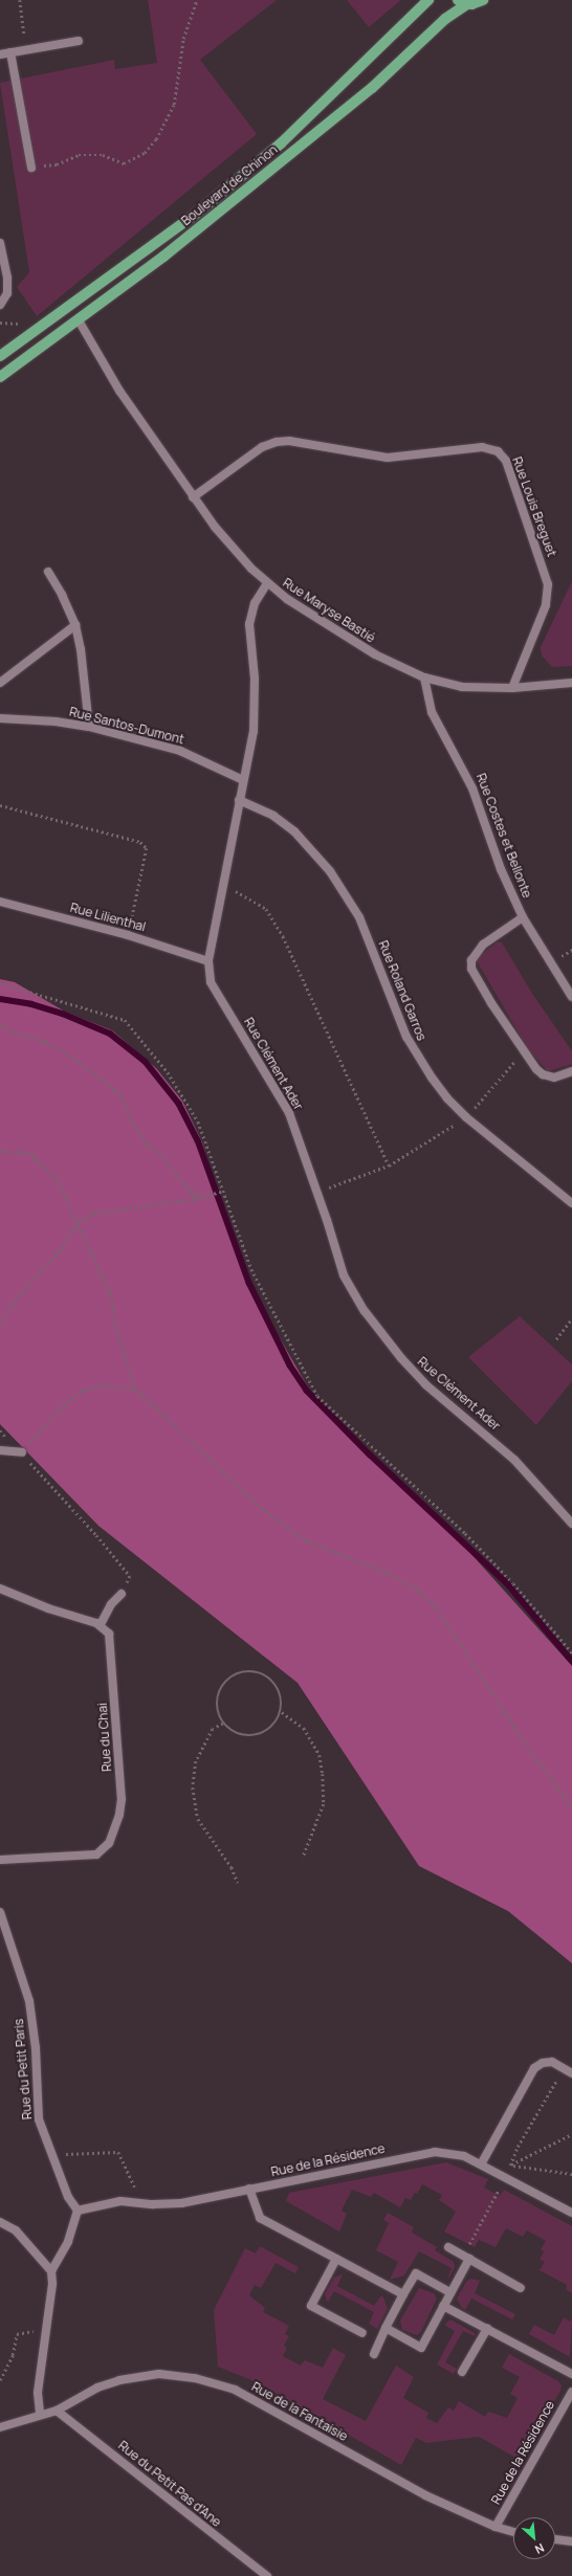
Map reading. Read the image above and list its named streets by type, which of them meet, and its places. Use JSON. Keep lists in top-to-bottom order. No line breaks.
{"streets":{"main road":["Boulevard de Chinon"],"street":["Rue Louis Breguet","Rue Maryse Bastié","Rue Santos-Dumont","Rue Costes et Bellonte","Rue Lilienthal","Rue Roland Garros","Rue Clément Ader","Rue du Chai","Rue du Petit Paris","Rue de la Résidence","Rue de la Fantaisie","Rue du Petit Pas d'Ane"]},"crossings":[["Boulevard de Chinon","Rue Maryse Bastié"],["Rue Louis Breguet","Rue Maryse Bastié"],["Rue Maryse Bastié","Rue Costes et Bellonte"],["Rue Maryse Bastié","Rue Clément Ader"],["Rue Santos-Dumont","Rue Clément Ader"],["Rue Lilienthal","Rue Clément Ader"],["Rue Roland Garros","Rue Clément Ader"],["Rue du Petit Paris","Rue de la Résidence"],["Rue de la Résidence","Rue de la Fantaisie"],["Rue de la Fantaisie","Rue du Petit Pas d'Ane"]],"north":"bottom right"}
